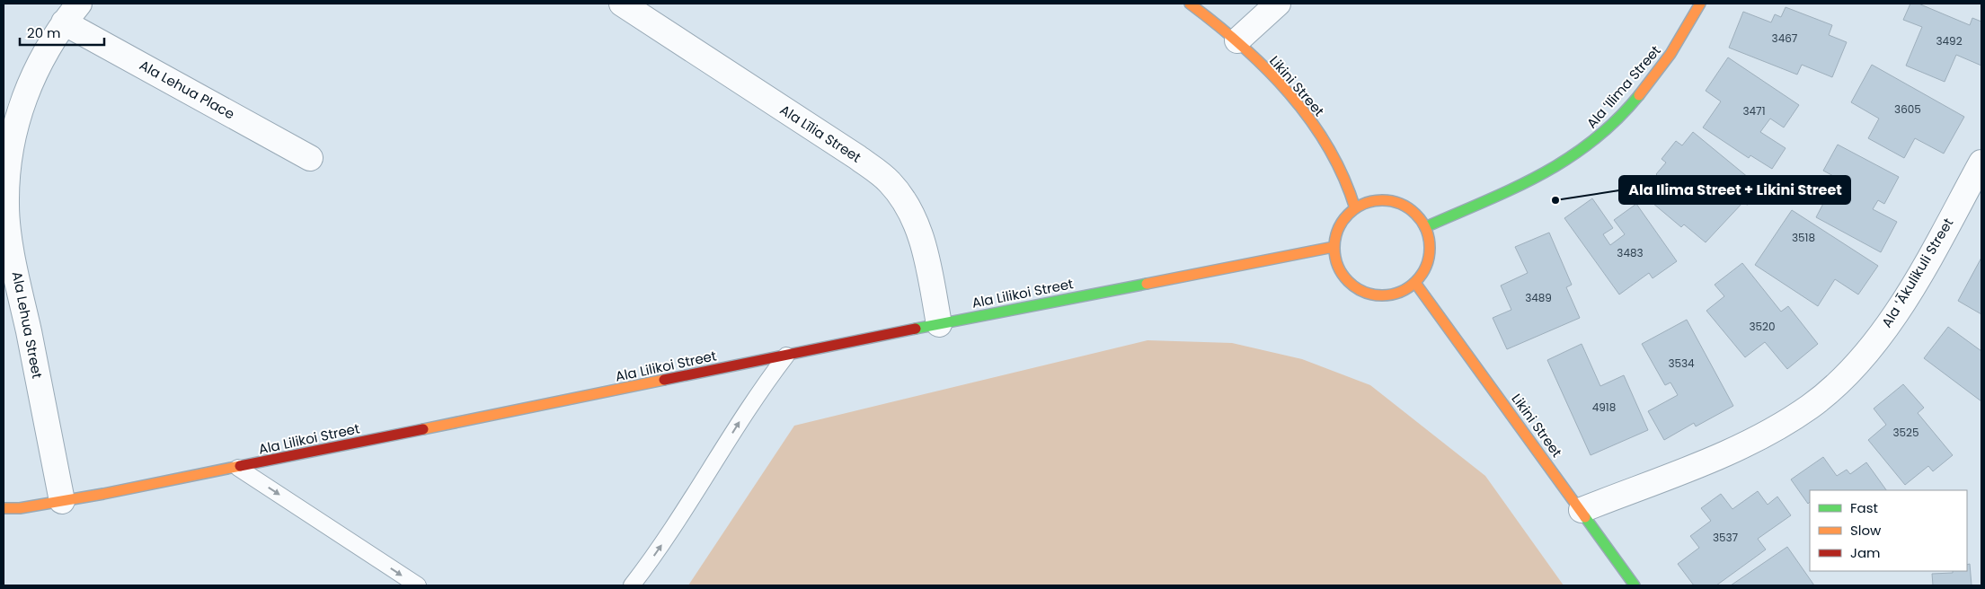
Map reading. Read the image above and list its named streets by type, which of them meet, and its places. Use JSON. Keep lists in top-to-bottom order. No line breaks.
{"streets":{"street":["Likini Street","Ala ʻIlima Street","Ala Lehua Place","Ala Līlia Street","Ala ʻĀkulikuli Street","Ala Lilikoi Street","Ala Lehua Street"]},"crossings":[["Likini Street","Ala ʻIlima Street"],["Likini Street","Ala ʻĀkulikuli Street"],["Likini Street","Ala Lilikoi Street"],["Ala ʻIlima Street","Ala Lilikoi Street"],["Ala Lehua Place","Ala Lehua Street"],["Ala Līlia Street","Ala Lilikoi Street"],["Ala Lilikoi Street","Ala Lehua Street"]],"places":["Ala Ilima Street + Likini Street"],"house_numbers":["3467","3492","3605","3471","3518","3483","3489","3520","3534","4918","3525","3537"],"legend":["Fast","Slow","Jam"],"scale_bar":"20 m"}
